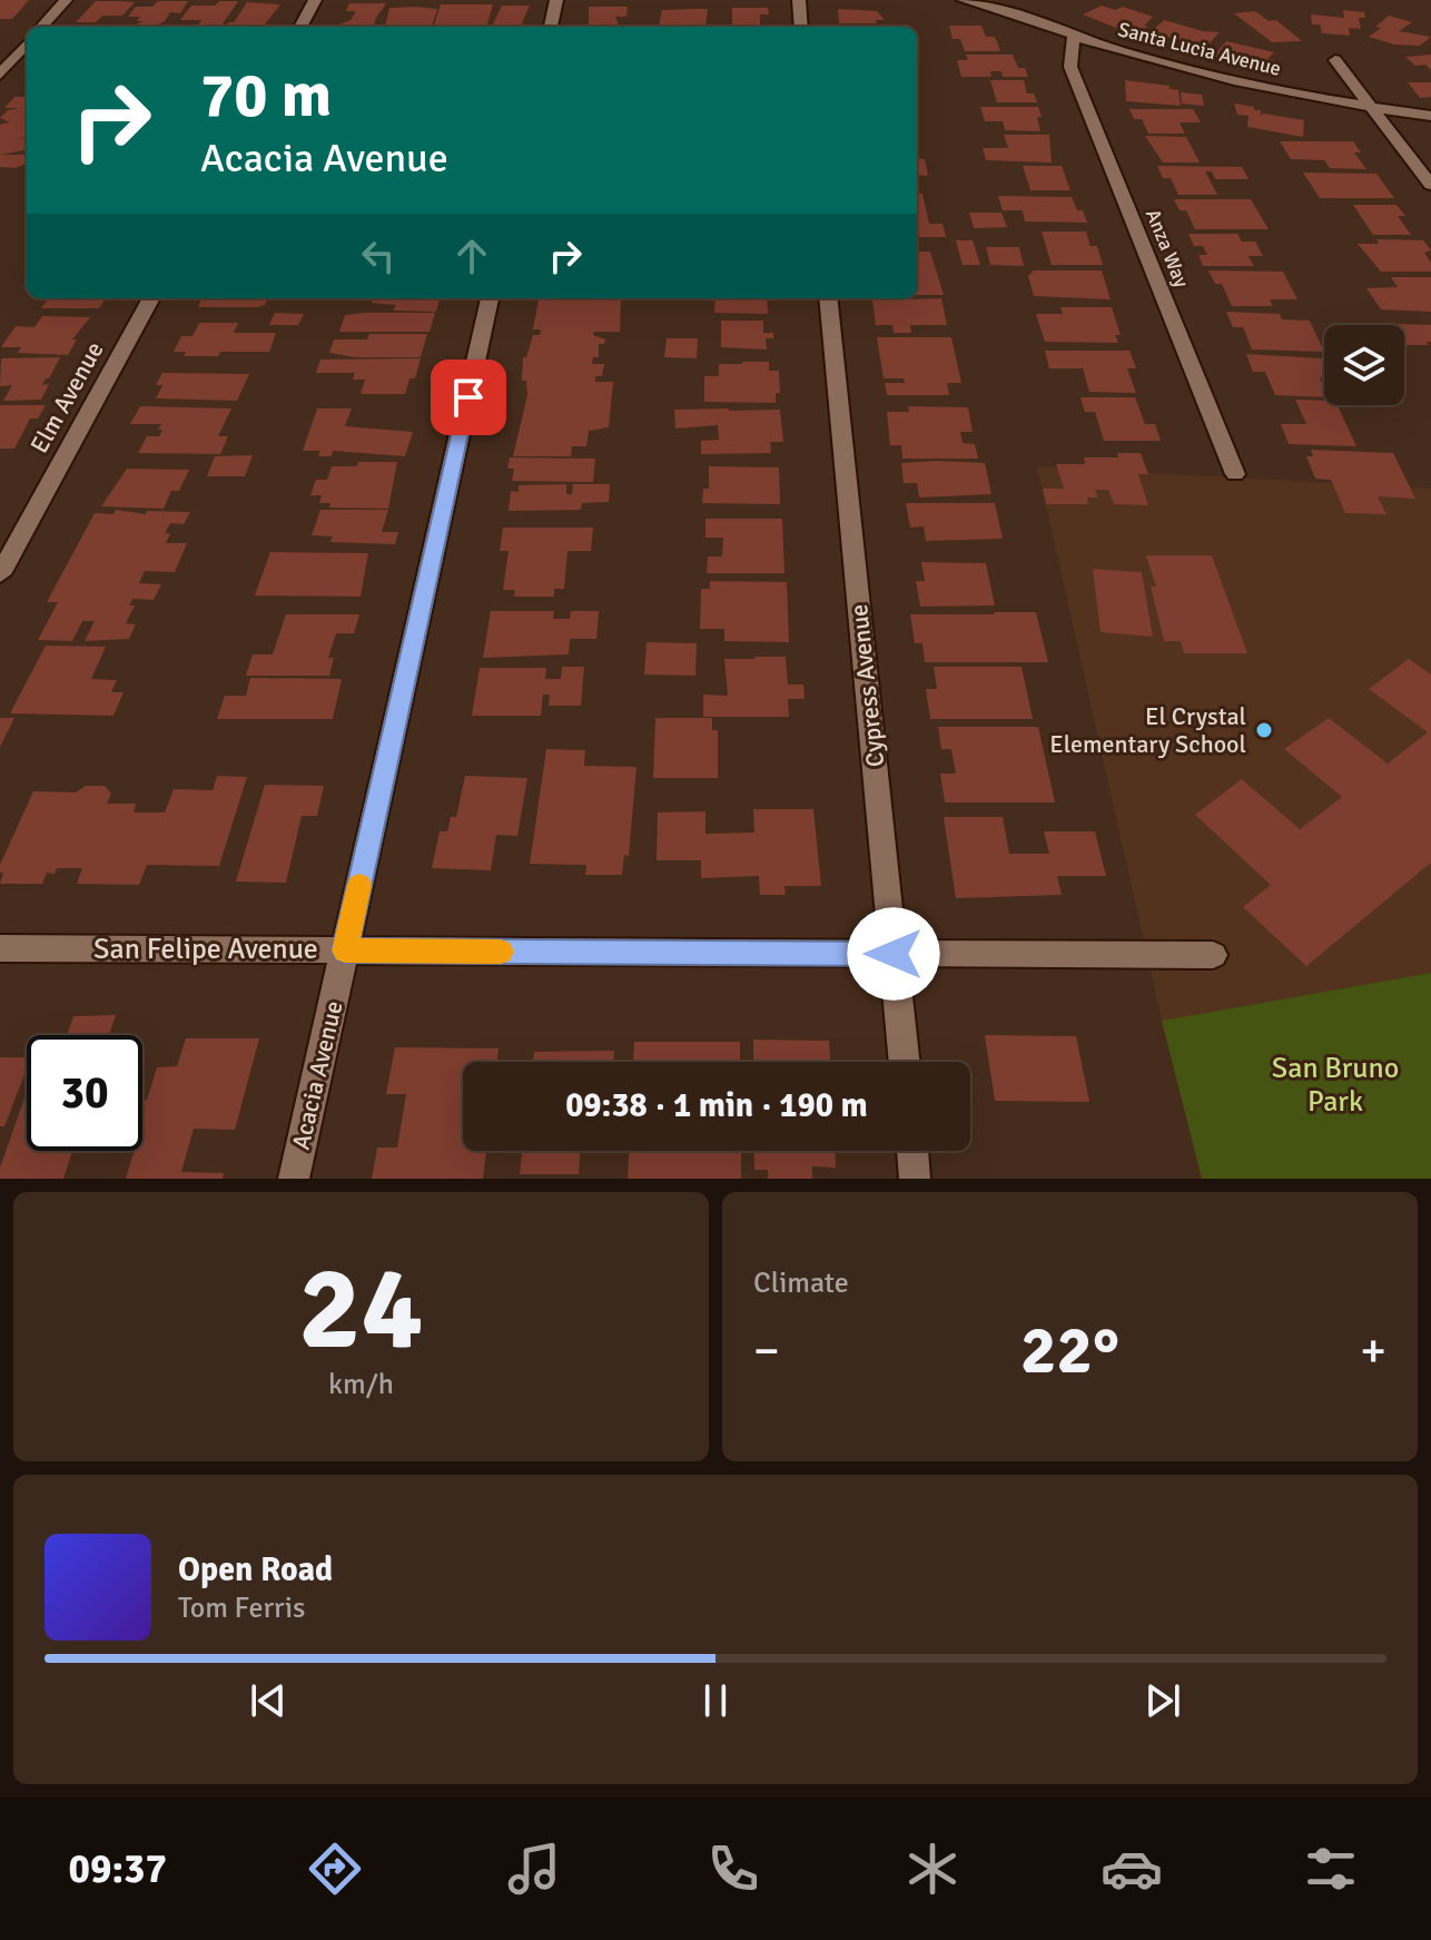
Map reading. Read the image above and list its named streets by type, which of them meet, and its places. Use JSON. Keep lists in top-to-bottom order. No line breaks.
{"streets":{"street":["Santa Lucia Avenue","Anza Way","Elm Avenue","Cypress Avenue","San Felipe Avenue","Acacia Avenue"]},"crossings":[["Santa Lucia Avenue","Anza Way"],["Cypress Avenue","San Felipe Avenue"],["San Felipe Avenue","Acacia Avenue"]],"parks":["San Bruno Park"],"places":["El Crystal Elementary School"],"page":{"turn":["70 m","Acacia Avenue"],"limit":"30","trip":"09:38 · 1 min · 190 m","tile":[["24","km/h"],"Climate"],"heat":["−","22°","+"],"song":["Open Road","Tom Ferris"],"tabs":"09:37"}}
